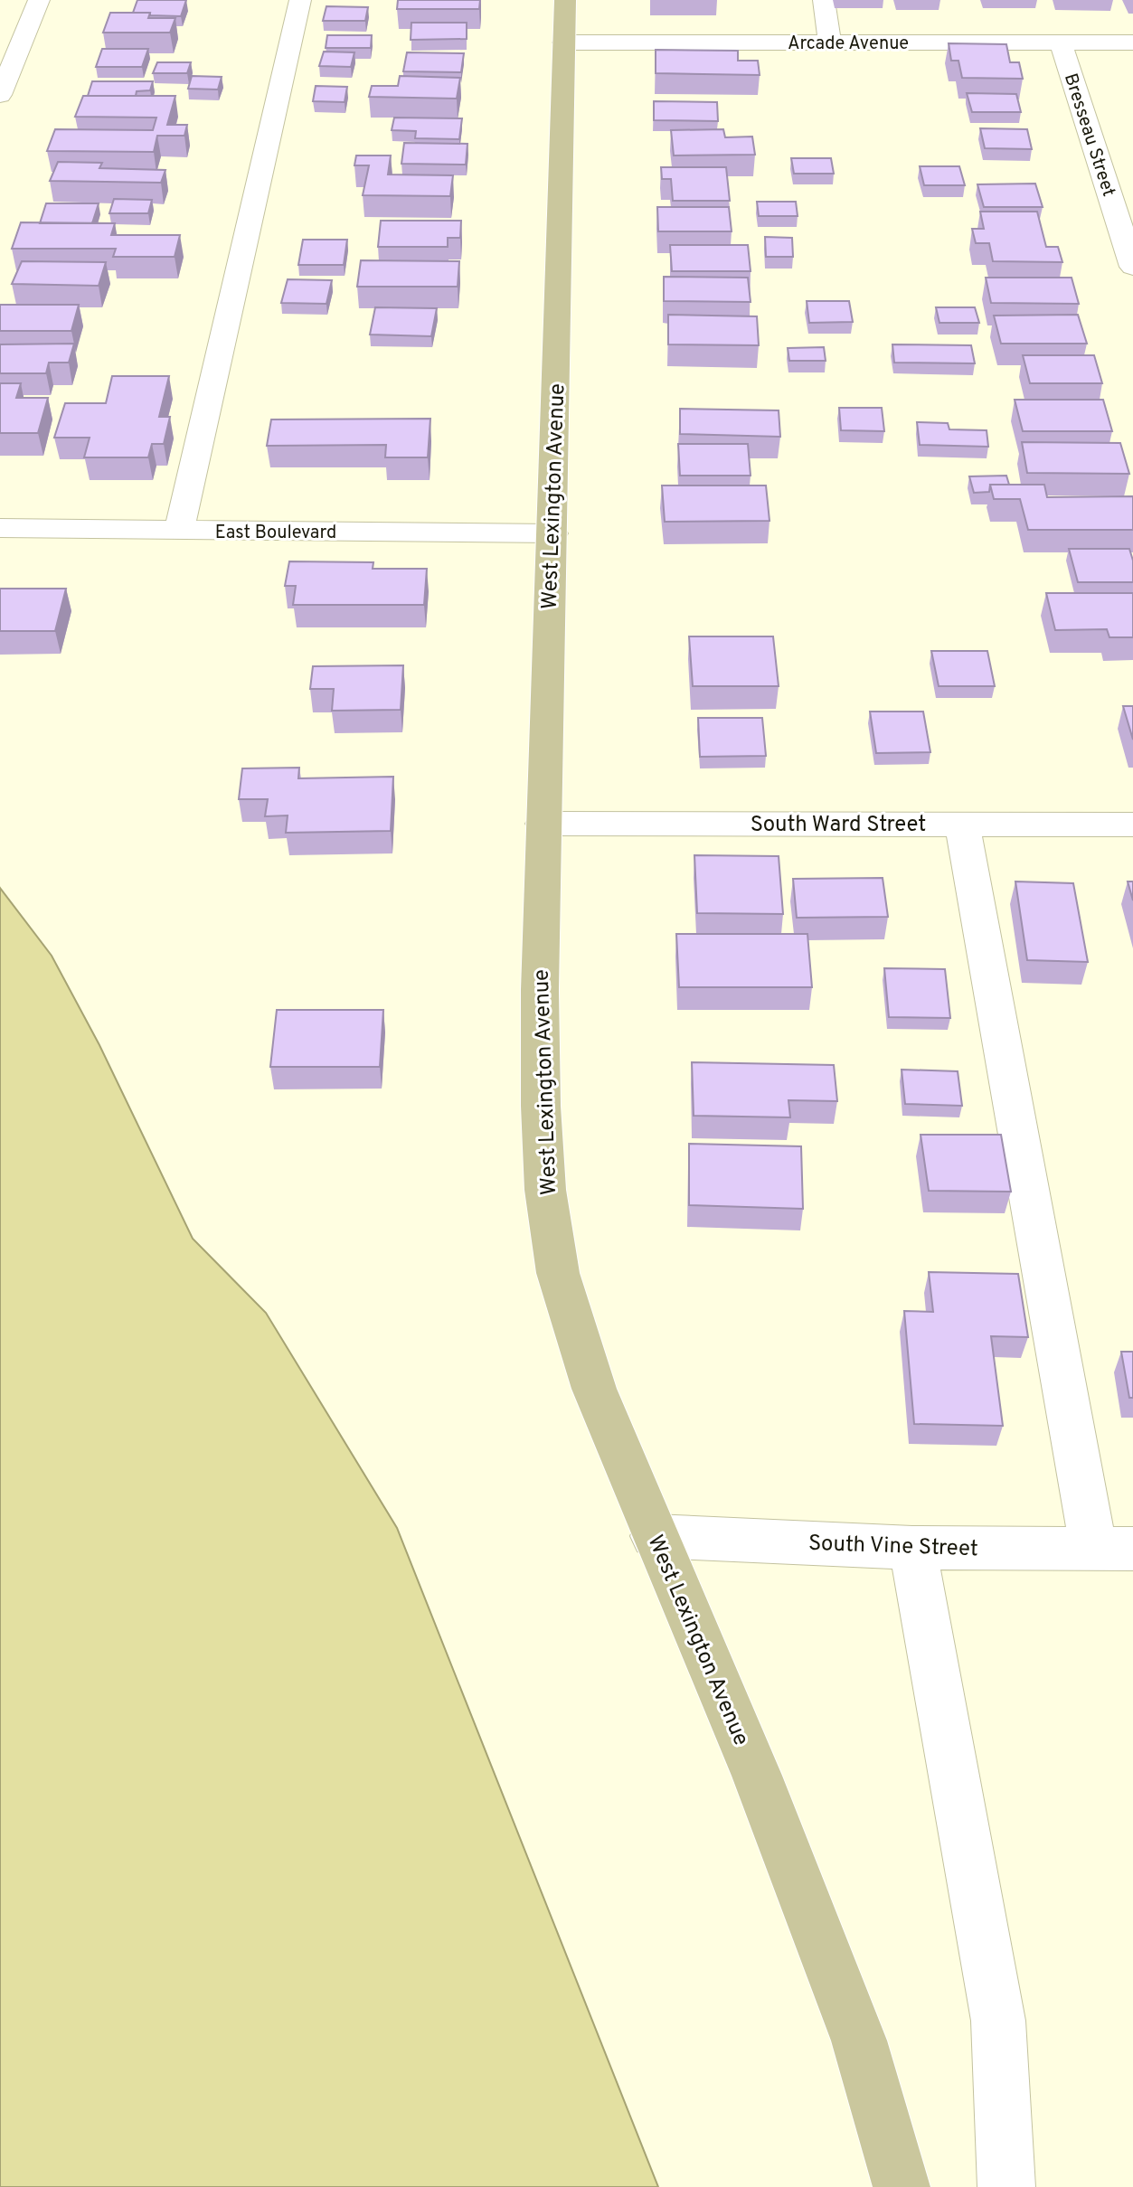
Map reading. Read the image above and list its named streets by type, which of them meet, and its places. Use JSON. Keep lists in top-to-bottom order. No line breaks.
{"streets":{"main road":["West Lexington Avenue"],"street":["Arcade Avenue","Bresseau Street","East Boulevard","South Ward Street","South Vine Street"]},"crossings":[["Arcade Avenue","Bresseau Street"],["Arcade Avenue","West Lexington Avenue"],["West Lexington Avenue","East Boulevard"],["West Lexington Avenue","South Ward Street"],["West Lexington Avenue","South Vine Street"]]}
